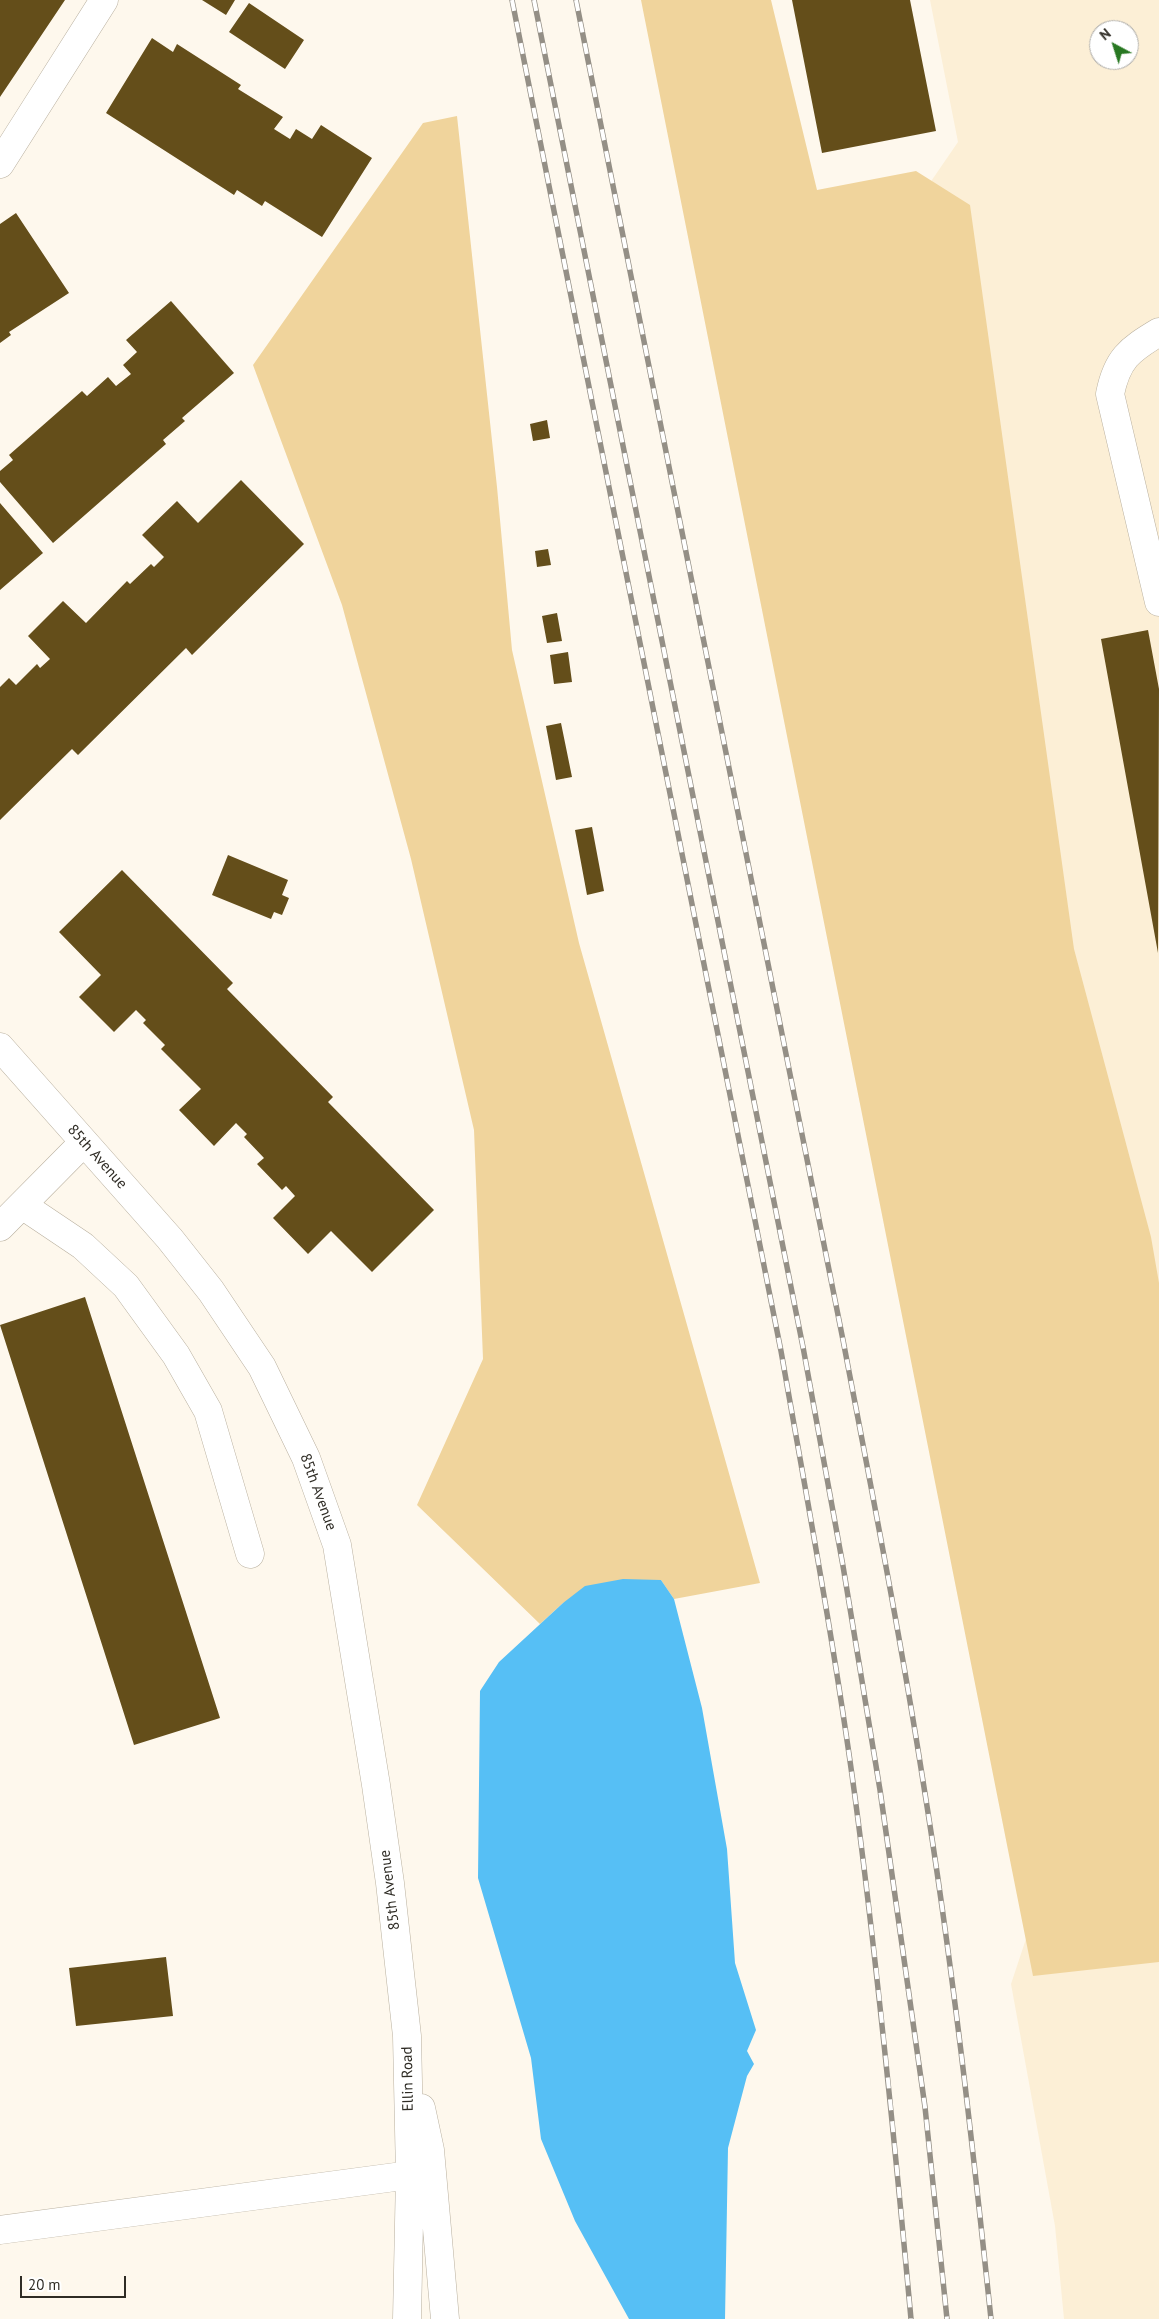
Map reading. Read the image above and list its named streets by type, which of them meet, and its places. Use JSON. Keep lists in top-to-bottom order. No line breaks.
{"streets":{"street":["85th Avenue","Ellin Road"]},"crossings":[["85th Avenue","Ellin Road"]],"scale_bar":"20 m","north":"top left"}
